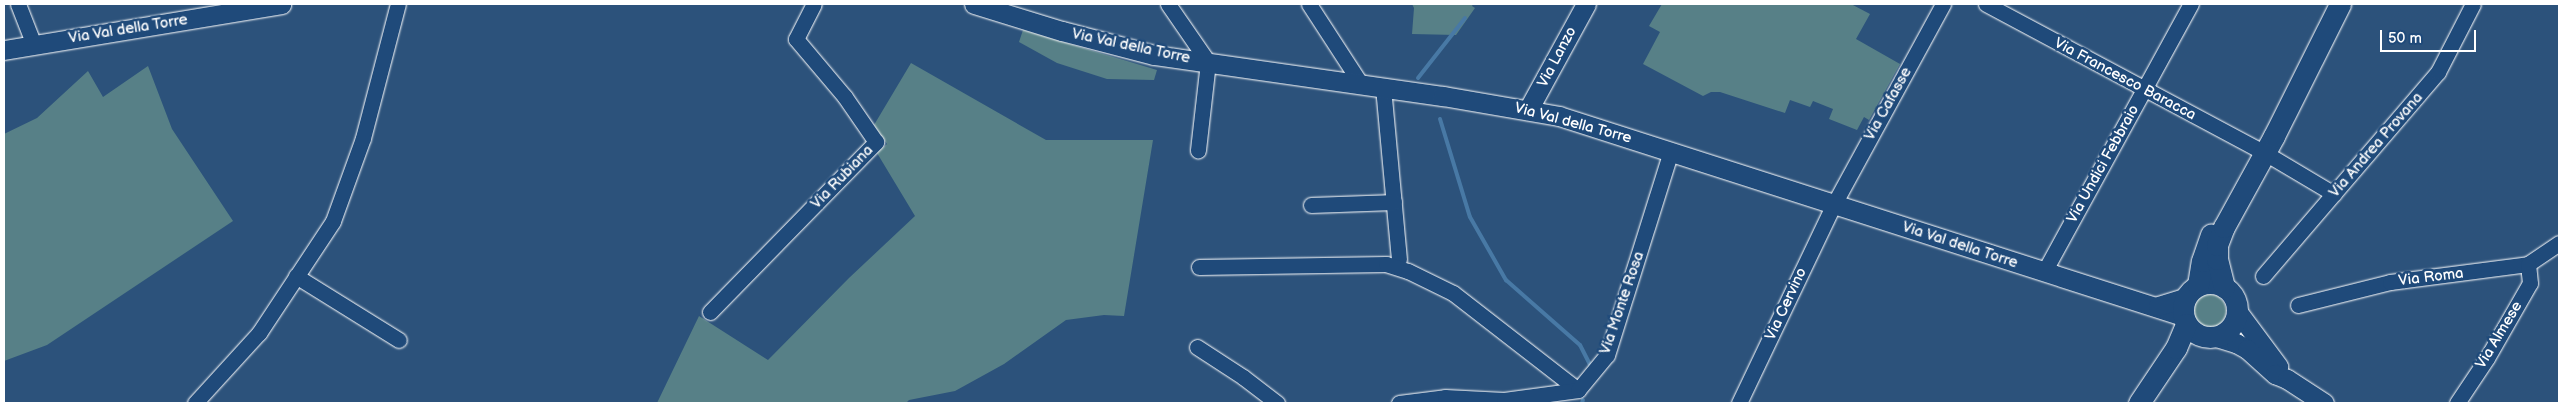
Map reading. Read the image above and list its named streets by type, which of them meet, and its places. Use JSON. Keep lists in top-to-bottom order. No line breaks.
{"streets":{"street":["Via Val della Torre","Via Lanzo","Via Francesco Baracca","Via Cafasse","Via Andrea Provana","Via Undici Febbraio","Via Rubiana","Via Roma","Via Monte Rosa","Via Cervino","Via Almese"]},"crossings":[["Via Val della Torre","Via Lanzo"],["Via Val della Torre","Via Cafasse"],["Via Val della Torre","Via Undici Febbraio"],["Via Val della Torre","Via Monte Rosa"],["Via Val della Torre","Via Cervino"],["Via Francesco Baracca","Via Andrea Provana"],["Via Francesco Baracca","Via Undici Febbraio"],["Via Cafasse","Via Cervino"],["Via Roma","Via Almese"]],"scale_bar":"50 m"}
